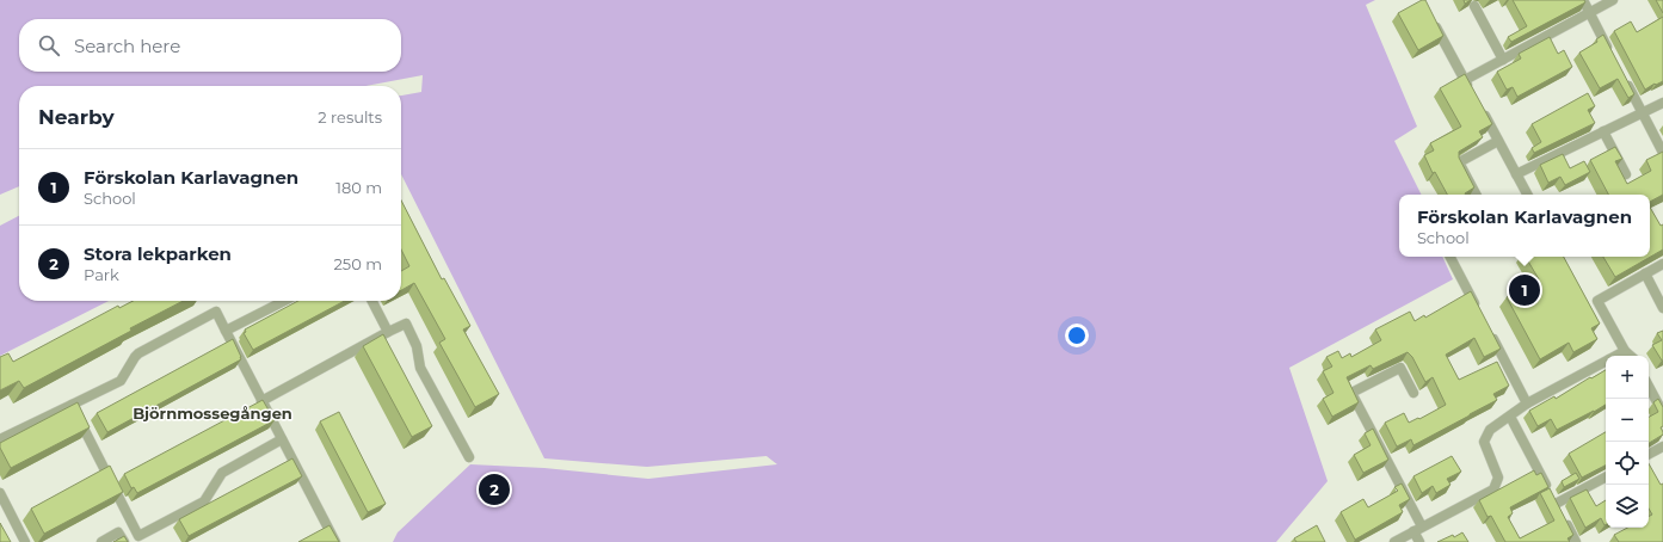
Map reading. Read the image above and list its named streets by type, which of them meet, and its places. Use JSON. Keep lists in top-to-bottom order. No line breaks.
{"districts":["Björnmossegången"],"page":{"search":"Search here","heading":["Nearby","2 results"],"list":[{"mark":"1","name":"Förskolan Karlavagnen","note":"School","value":"180 m"},{"mark":"2","name":"Stora lekparken","note":"Park","value":"250 m"}],"popup":["Förskolan Karlavagnen","School"],"pins":["1","2"],"map_buttons":["+","−"]}}
